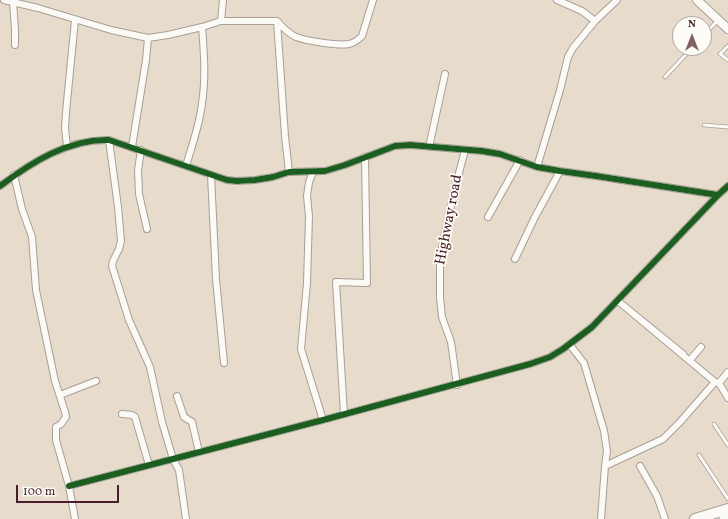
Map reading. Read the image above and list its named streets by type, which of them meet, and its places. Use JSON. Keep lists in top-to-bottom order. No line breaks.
{"streets":{"street":["Highway road"]},"scale_bar":"100 m","north":"top"}
